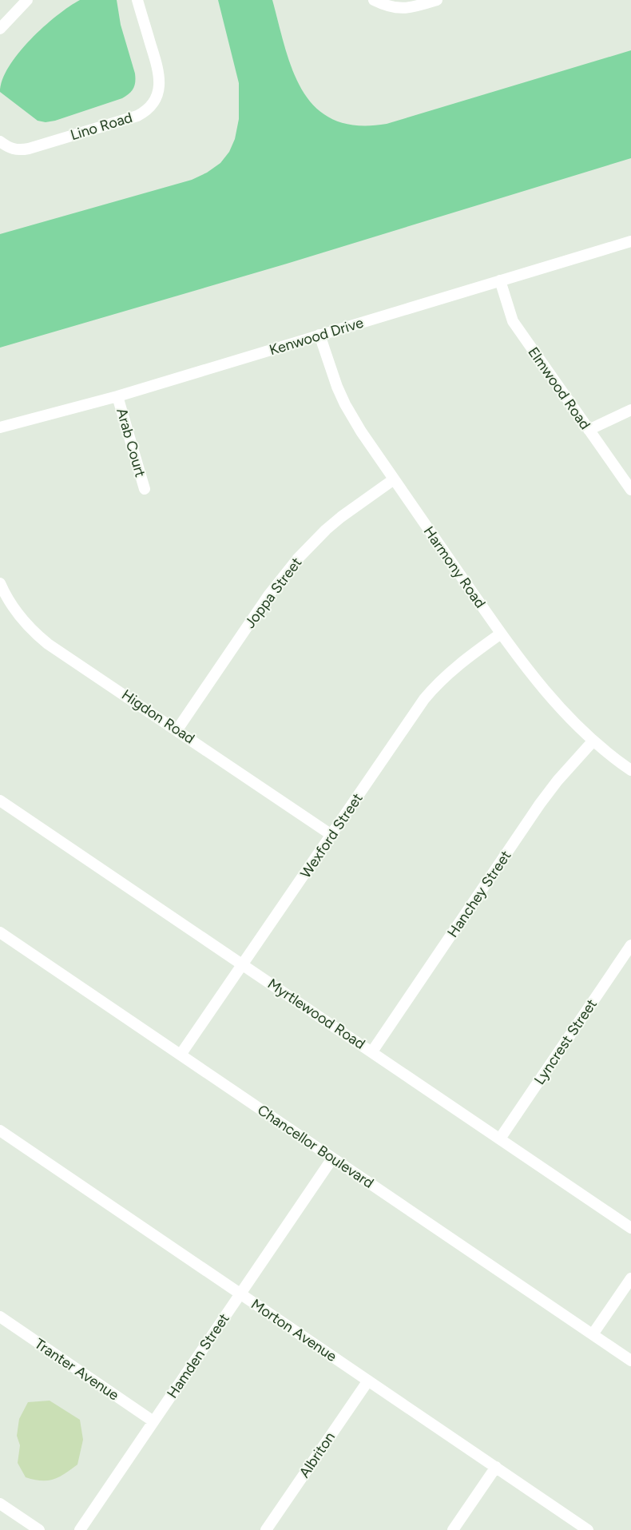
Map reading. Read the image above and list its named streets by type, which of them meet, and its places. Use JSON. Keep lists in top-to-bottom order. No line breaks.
{"streets":{"street":["Lino Road","Kenwood Drive","Elmwood Road","Arab Court","Harmony Road","Joppa Street","Higdon Road","Wexford Street","Hanchey Street","Myrtlewood Road","Lyncrest Street","Chancellor Boulevard","Morton Avenue","Hamden Street","Tranter Avenue","Albriton"]},"crossings":[["Kenwood Drive","Elmwood Road"],["Kenwood Drive","Arab Court"],["Kenwood Drive","Harmony Road"],["Harmony Road","Joppa Street"],["Harmony Road","Wexford Street"],["Harmony Road","Hanchey Street"],["Joppa Street","Higdon Road"],["Higdon Road","Wexford Street"],["Wexford Street","Myrtlewood Road"],["Wexford Street","Chancellor Boulevard"],["Hanchey Street","Myrtlewood Road"],["Myrtlewood Road","Lyncrest Street"],["Chancellor Boulevard","Hamden Street"],["Morton Avenue","Hamden Street"],["Morton Avenue","Albriton"],["Hamden Street","Tranter Avenue"]]}
